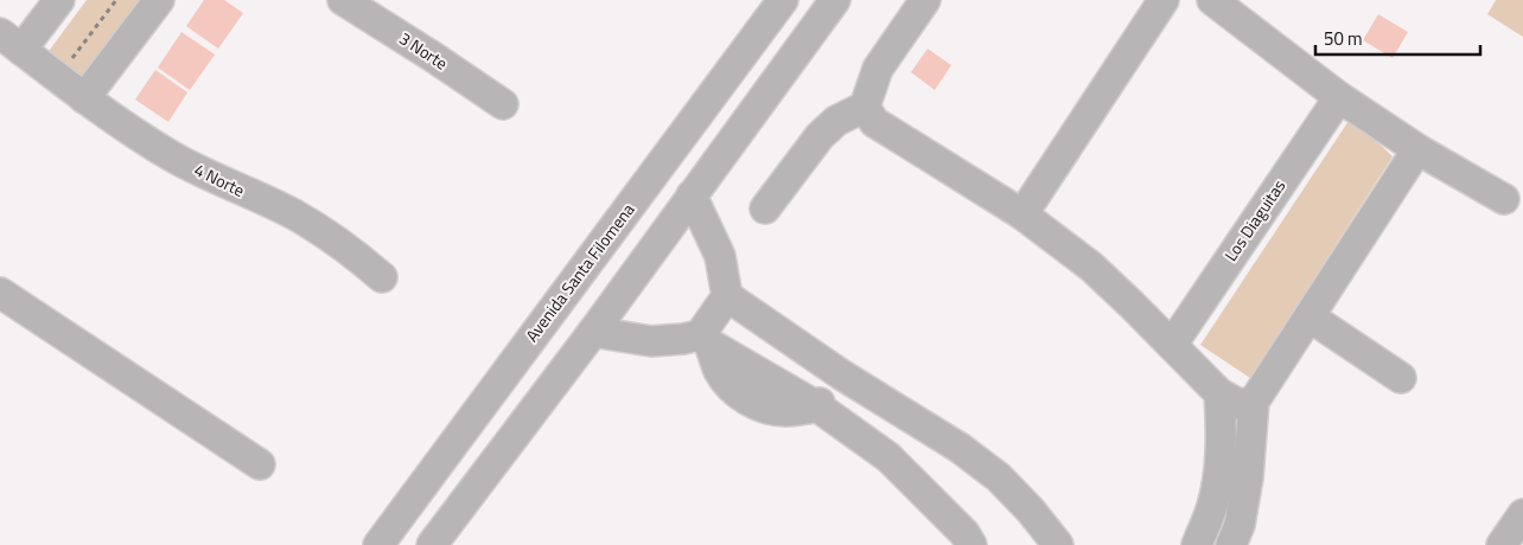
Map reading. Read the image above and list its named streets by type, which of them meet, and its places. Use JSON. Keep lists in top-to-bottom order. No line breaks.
{"streets":{"street":["3 Norte","4 Norte","Los Diaguitas","Avenida Santa Filomena"]},"scale_bar":"50 m"}
